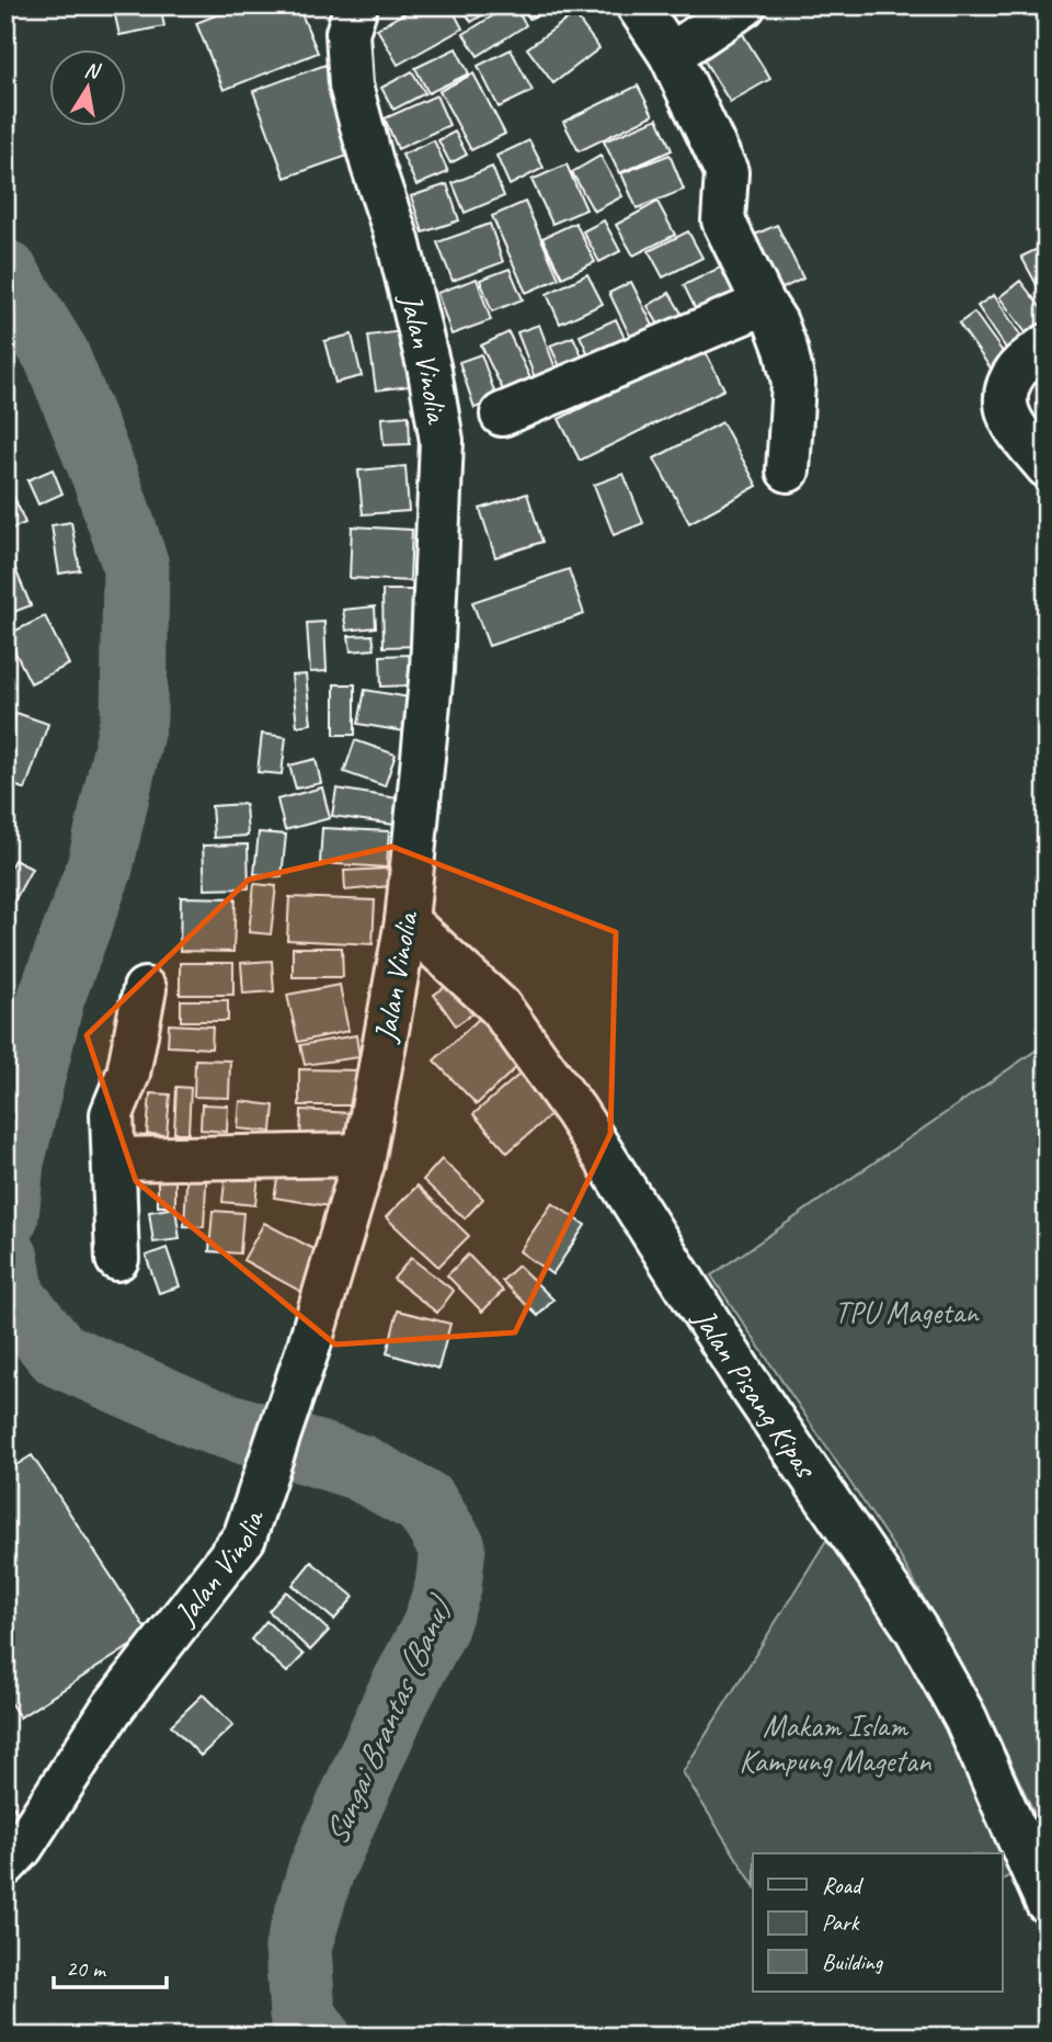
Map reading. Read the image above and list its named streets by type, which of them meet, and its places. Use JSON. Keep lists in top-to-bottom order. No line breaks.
{"streets":{"street":["Jalan Vinolia","Jalan Pisang Kipas"]},"crossings":[["Jalan Vinolia","Jalan Pisang Kipas"]],"water":["Sungai Brantas (Banu)"],"parks":["TPU Magetan","Makam Islam Kampung Magetan"],"legend":["Road","Park","Building"],"scale_bar":"20 m","north":"top"}
